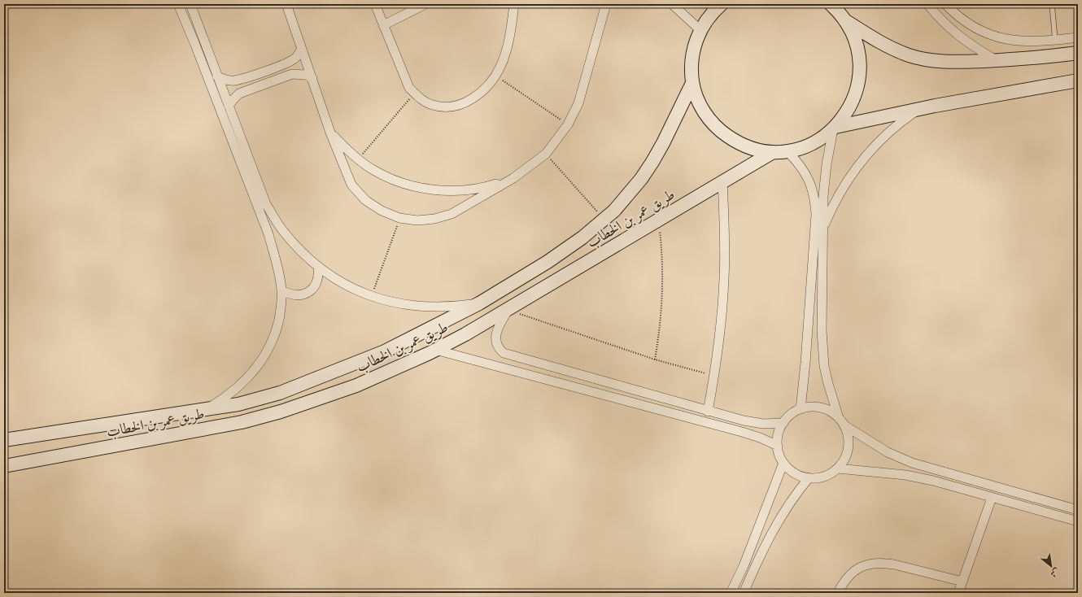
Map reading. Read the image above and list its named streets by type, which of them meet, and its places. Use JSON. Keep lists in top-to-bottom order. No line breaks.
{"streets":{"street":["طريق عمر بن الخطاب"]},"north":"bottom right"}
